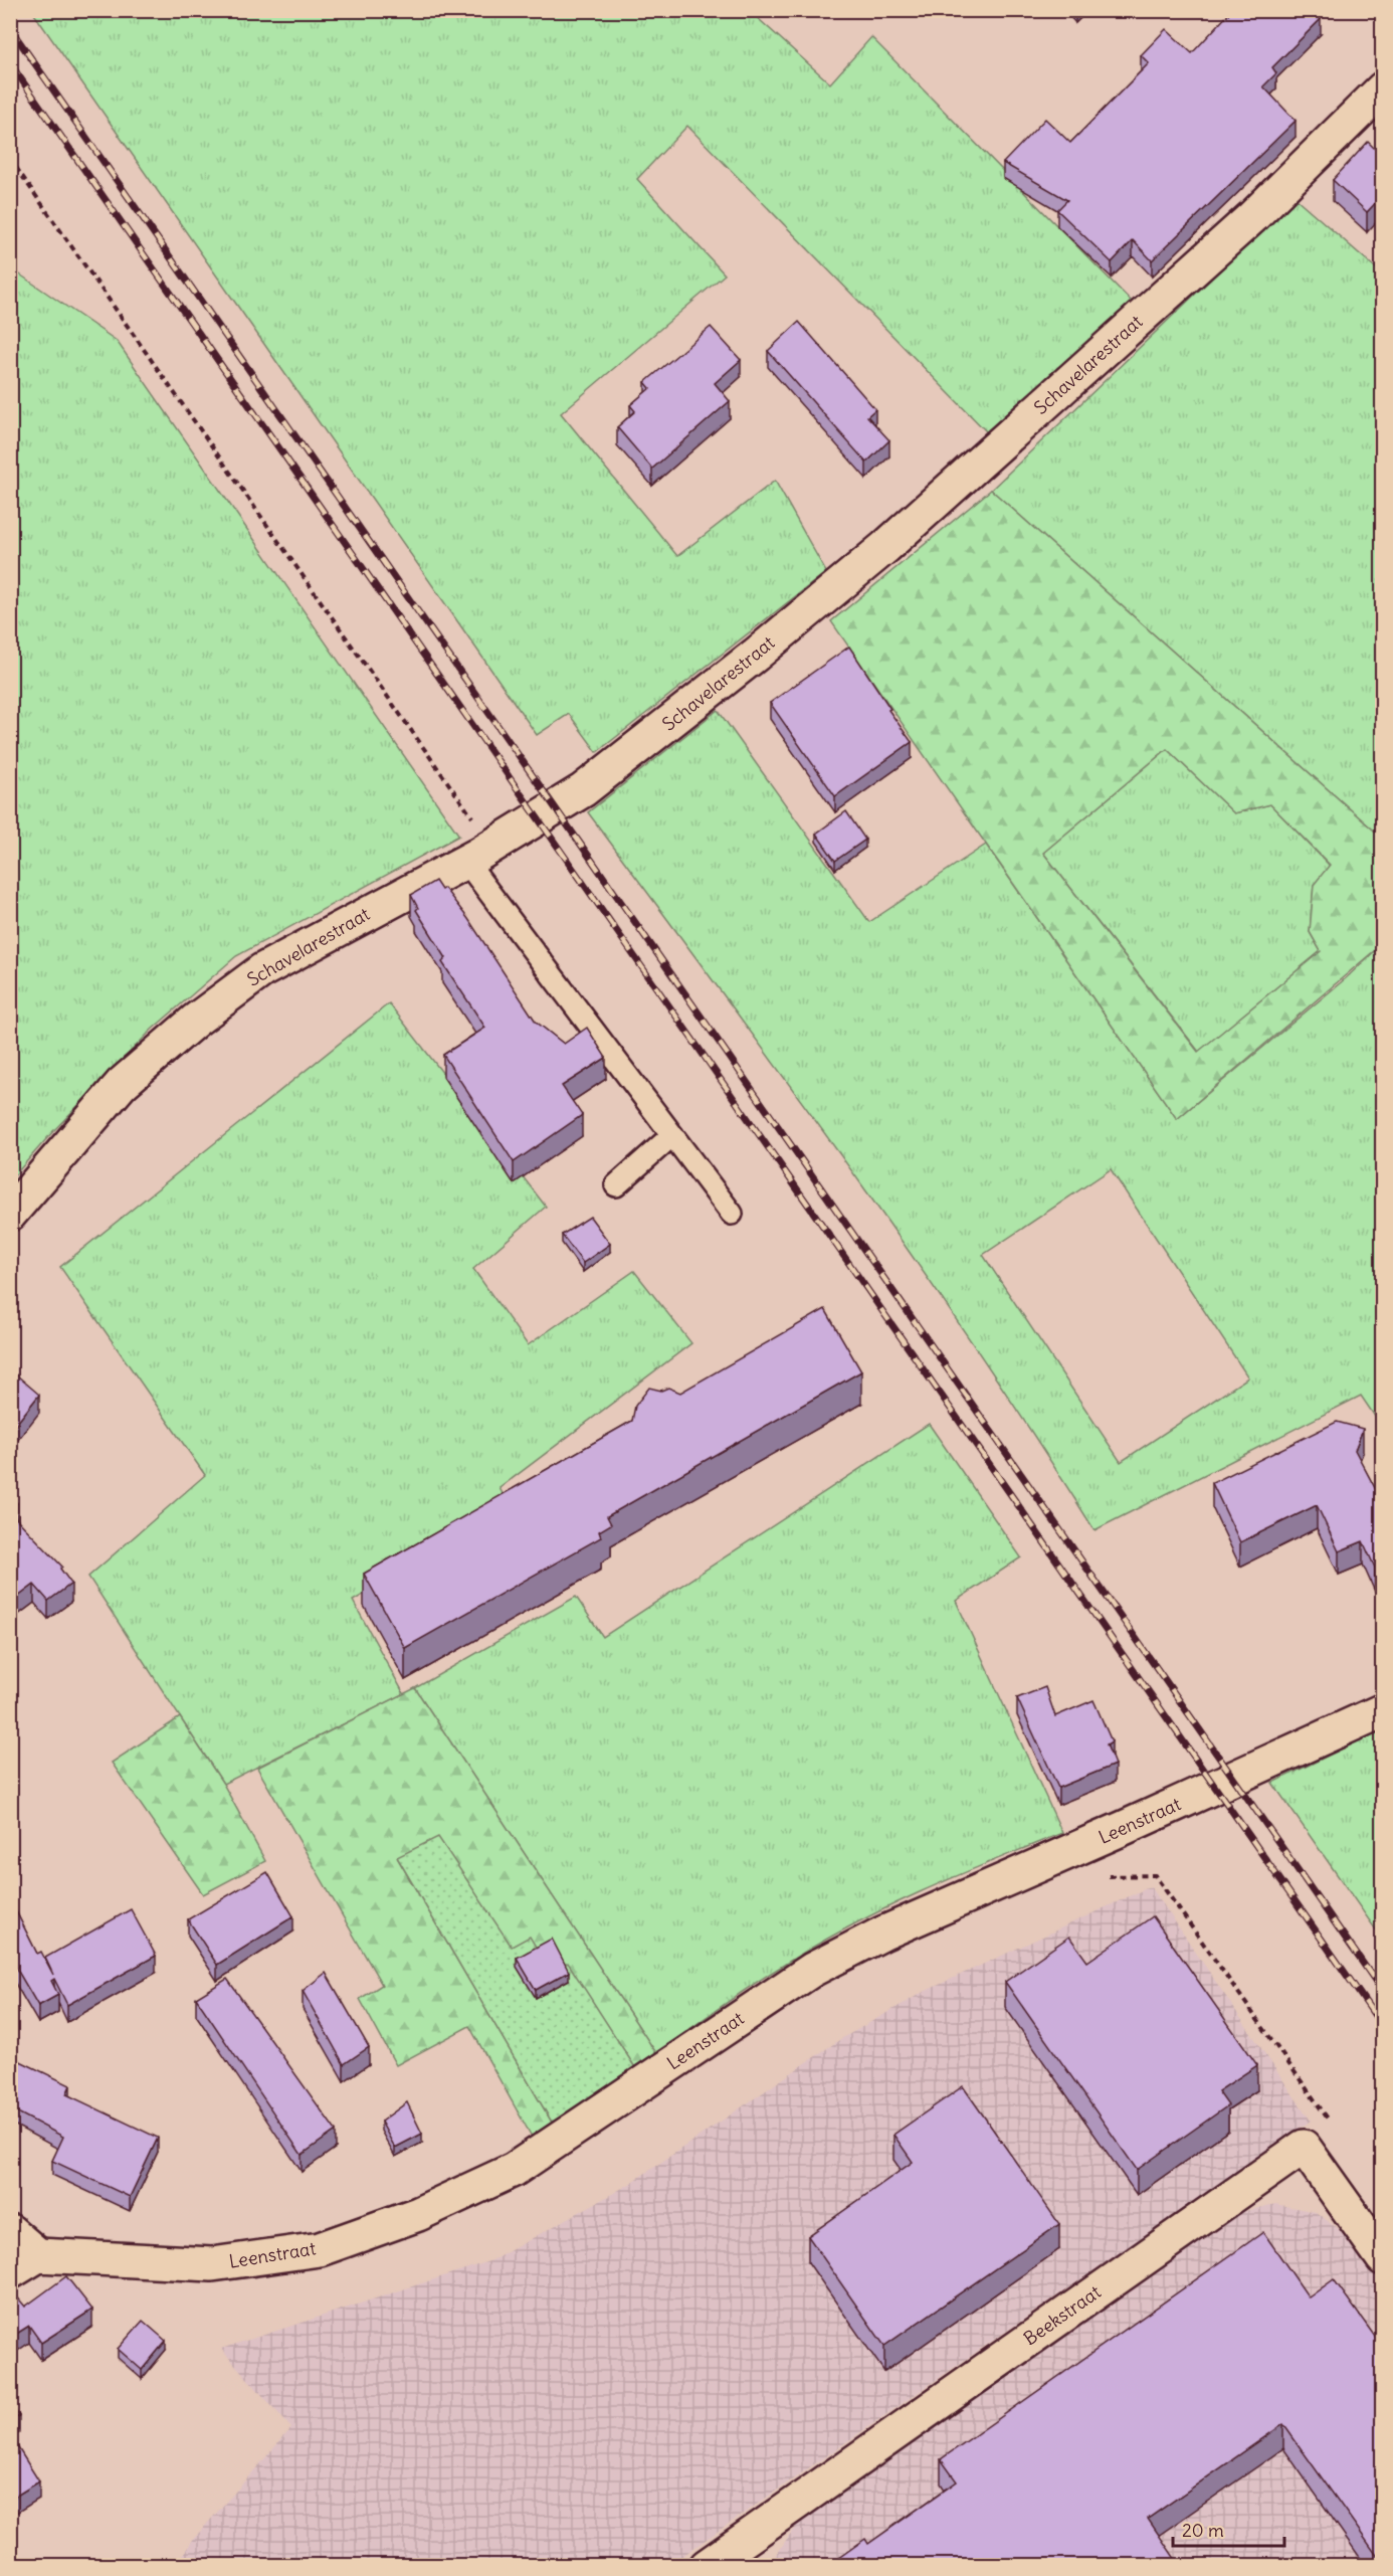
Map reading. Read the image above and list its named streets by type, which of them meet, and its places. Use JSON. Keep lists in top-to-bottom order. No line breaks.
{"streets":{"street":["Schavelarestraat","Leenstraat","Beekstraat"]},"scale_bar":"20 m"}
